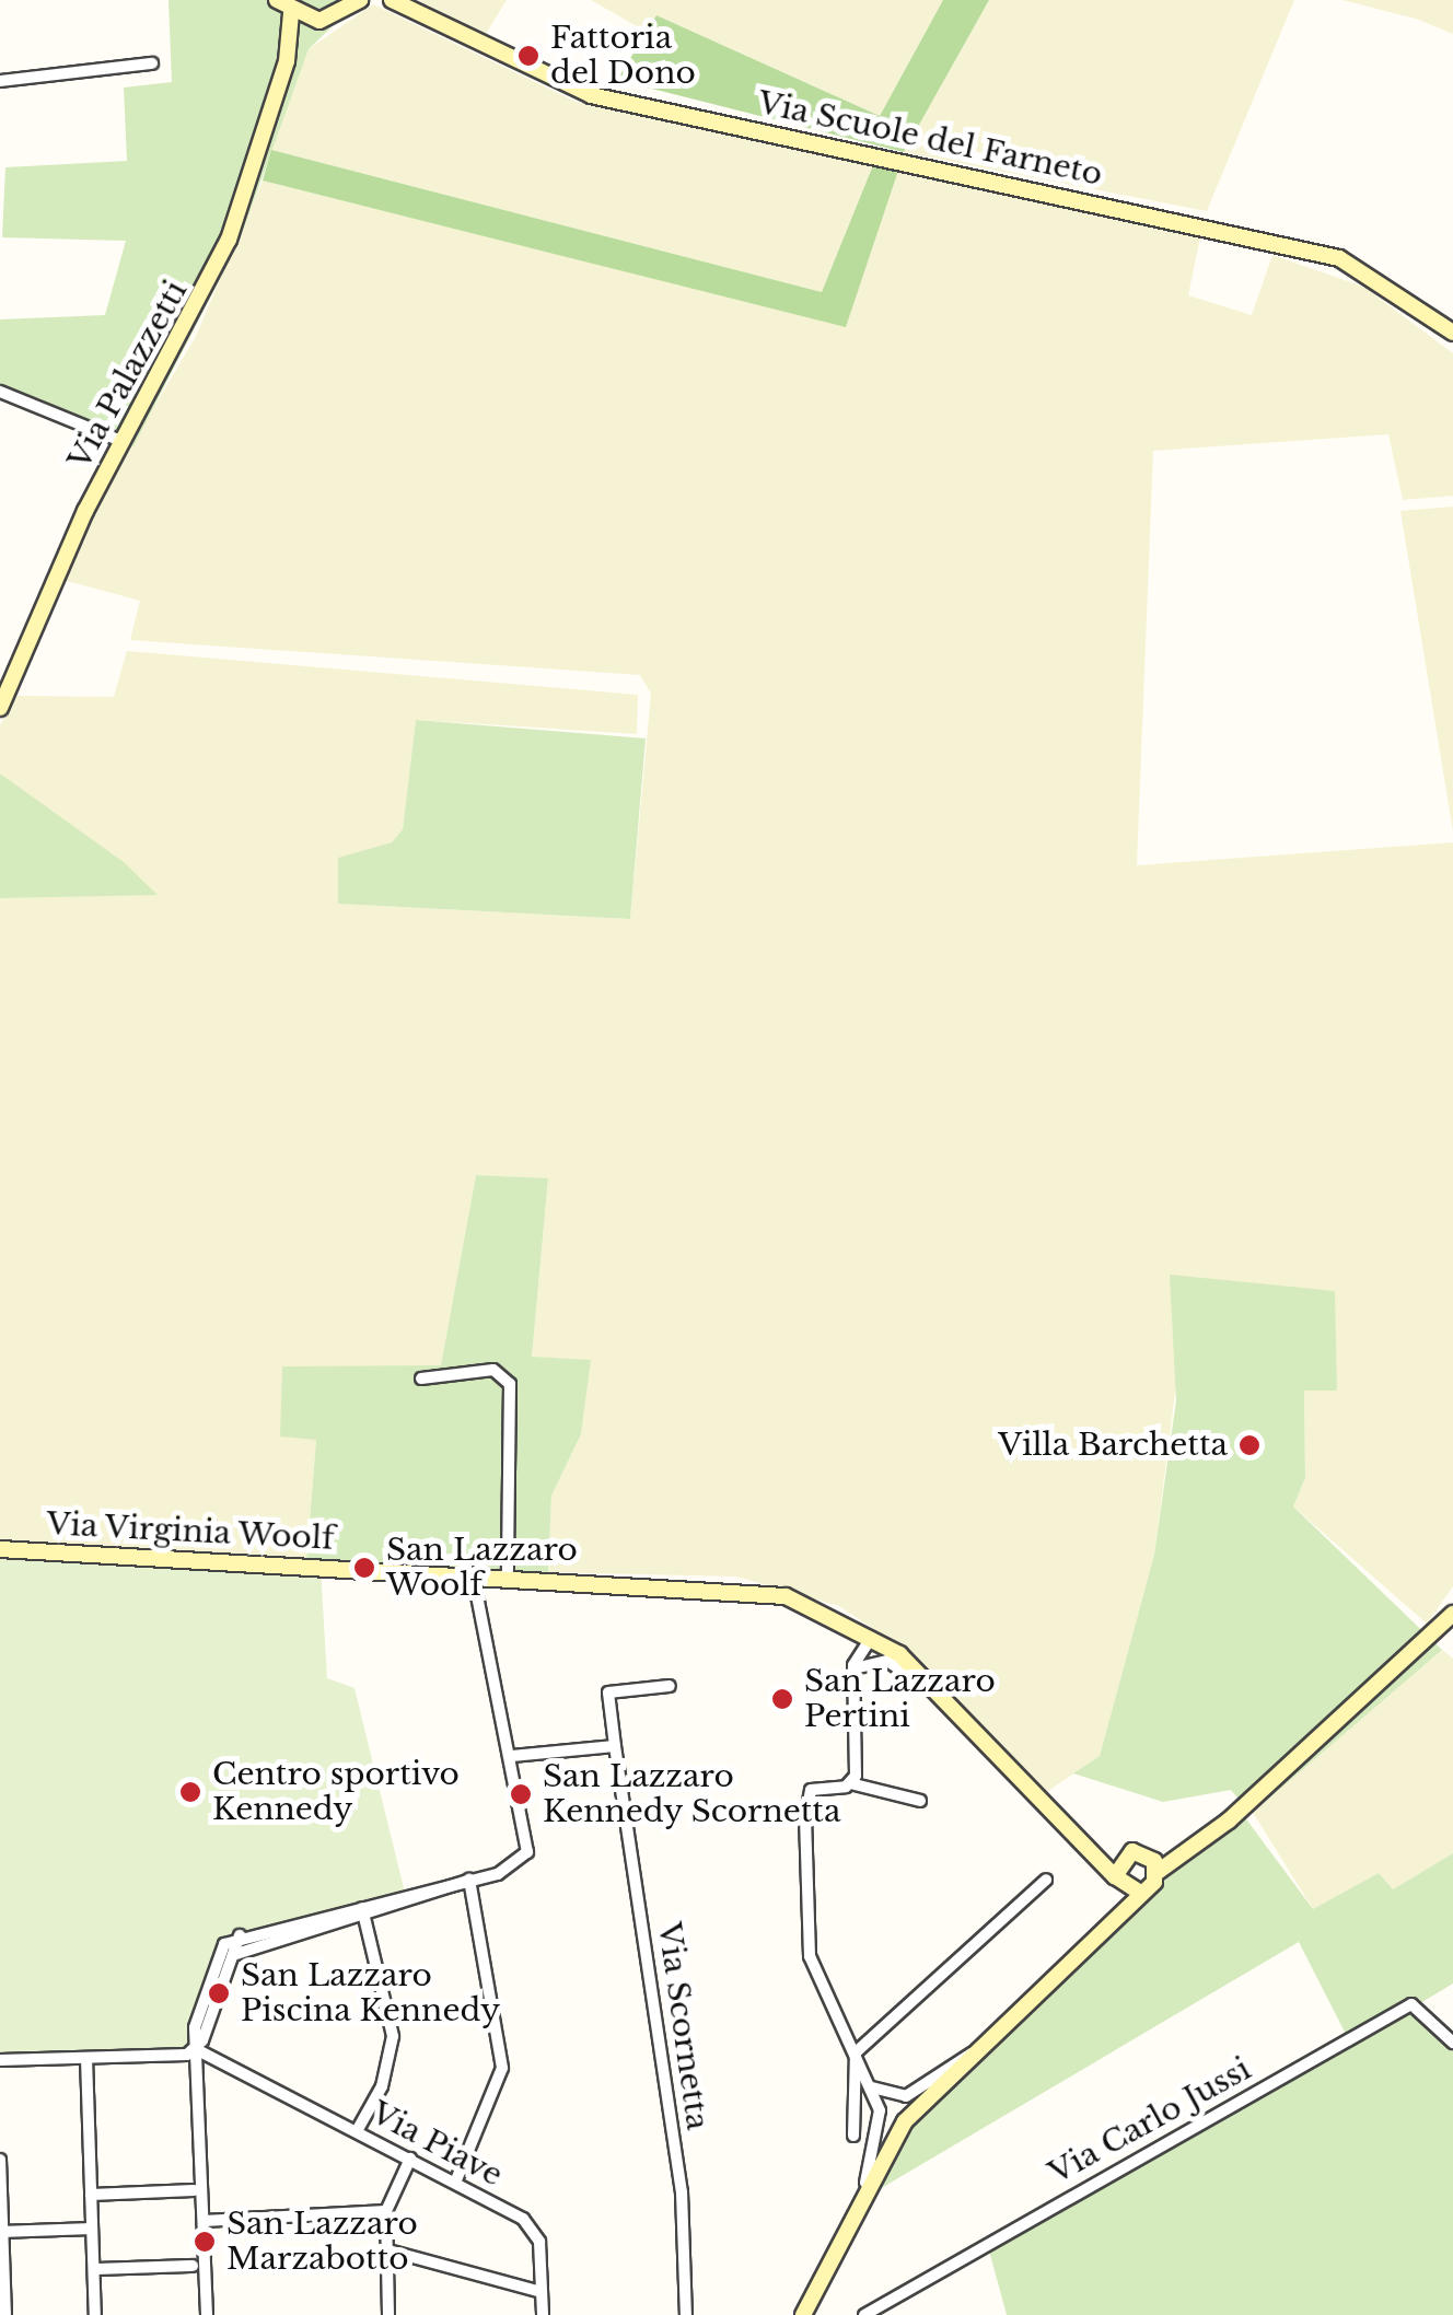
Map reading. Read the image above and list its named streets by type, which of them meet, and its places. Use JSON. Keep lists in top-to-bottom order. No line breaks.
{"streets":{"street":["Via Scuole del Farneto","Via Palazzetti","Via Virginia Woolf","Via Scornetta","Via Carlo Jussi","Via Piave"]},"places":["Fattoria del Dono","Villa Barchetta","San Lazzaro Woolf","San Lazzaro Pertini","Centro sportivo Kennedy","San Lazzaro Kennedy Scornetta","San Lazzaro Piscina Kennedy","San Lazzaro Marzabotto"]}
